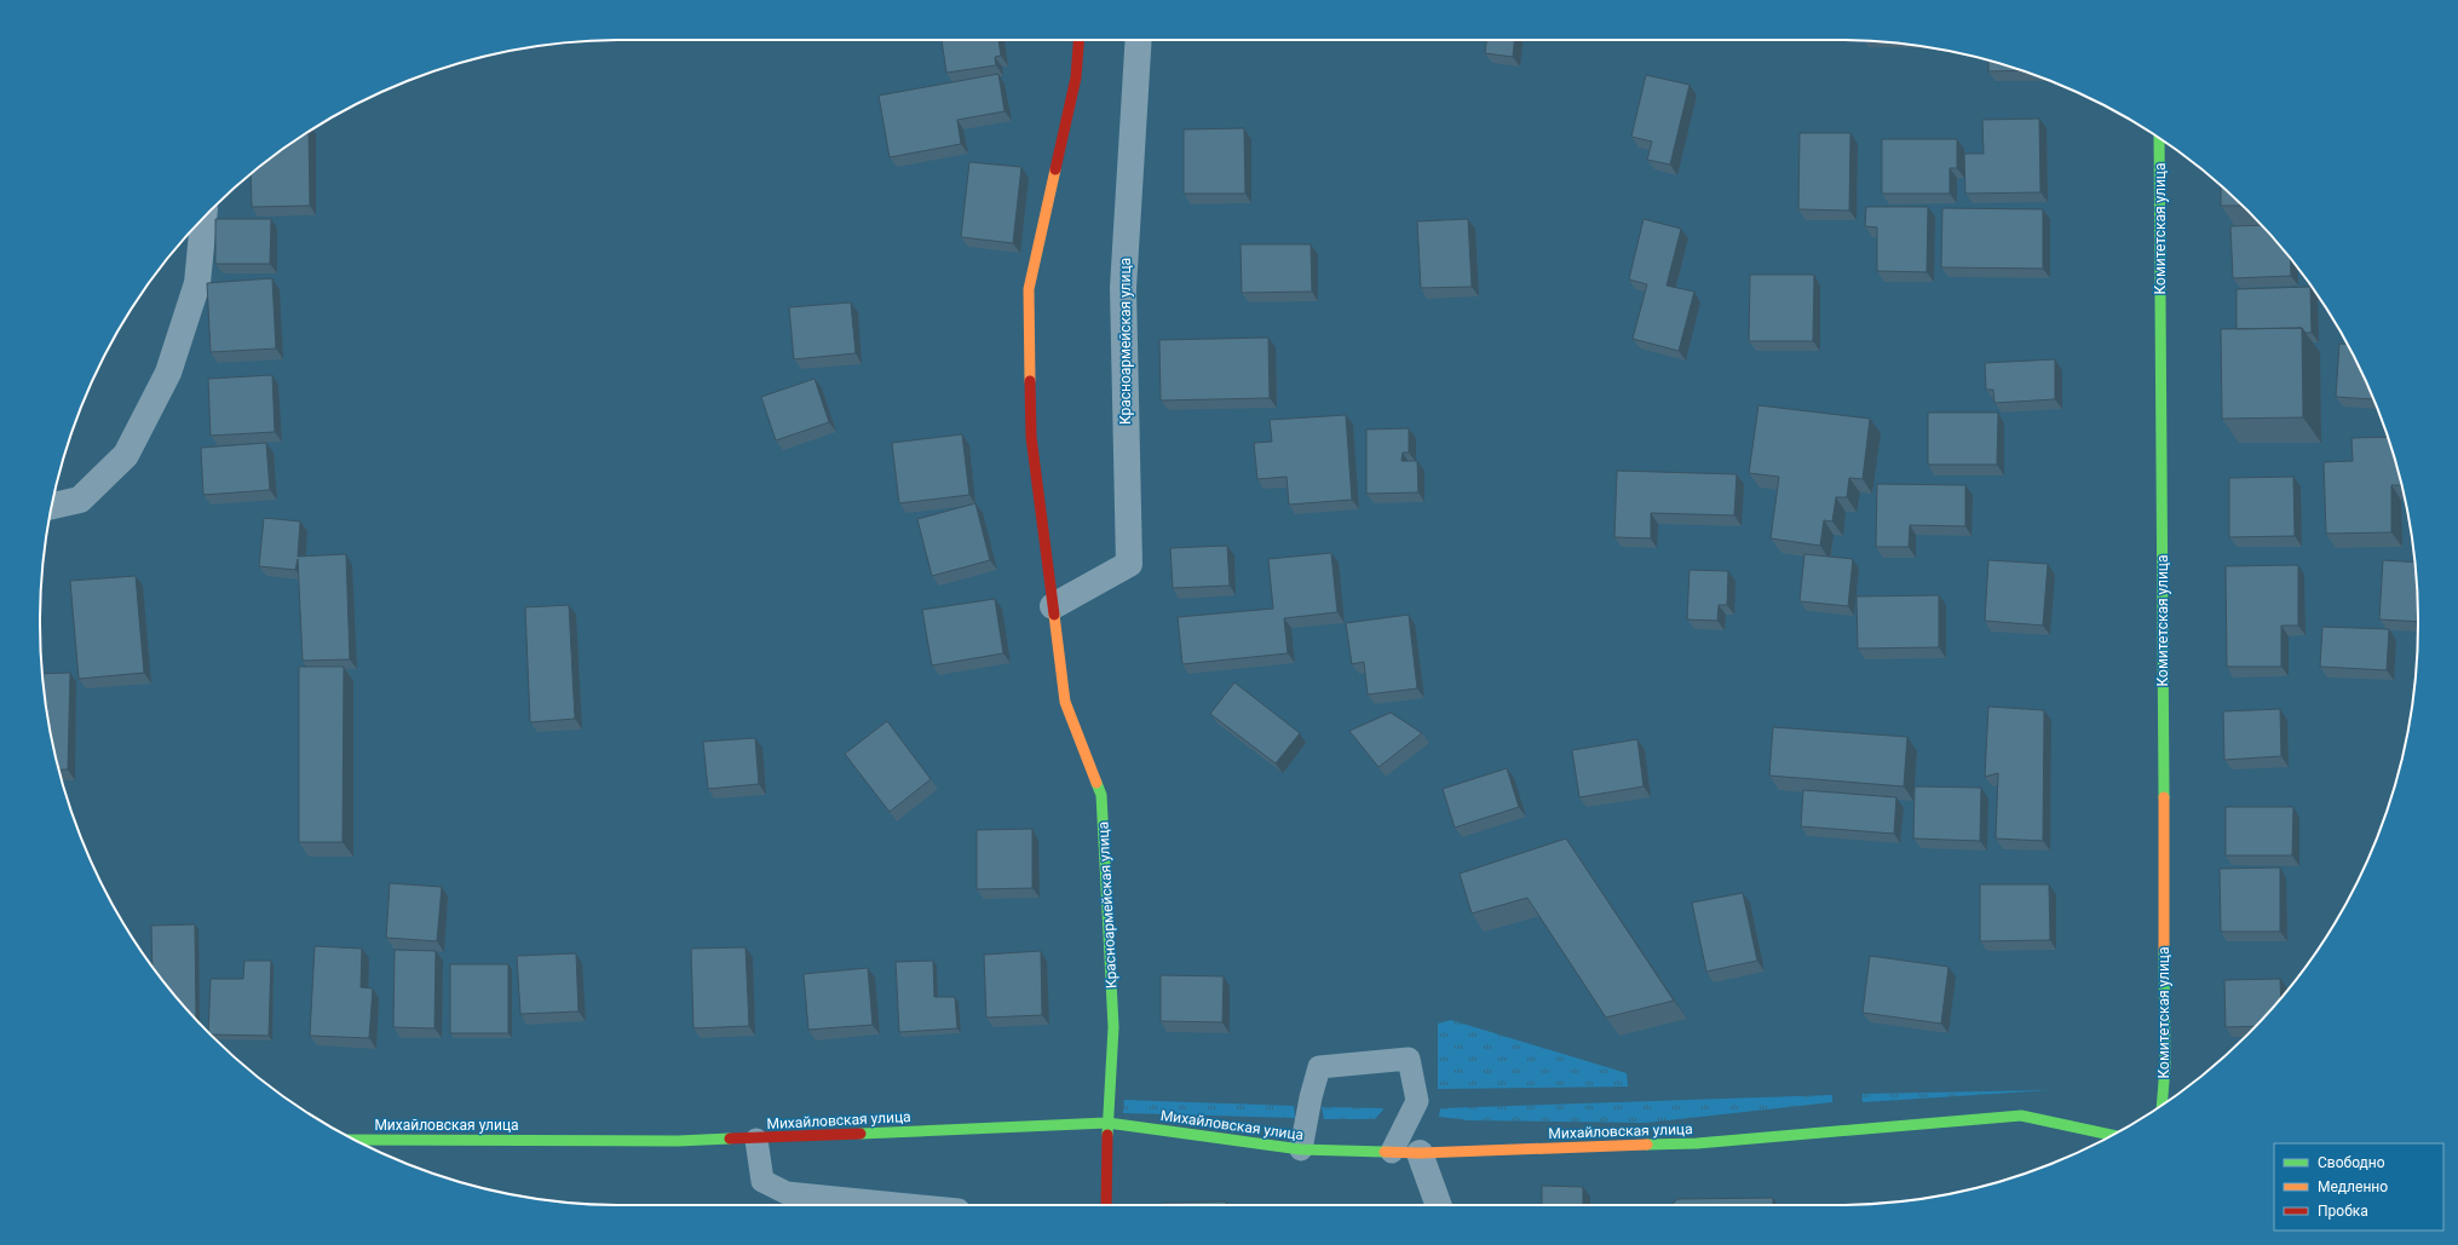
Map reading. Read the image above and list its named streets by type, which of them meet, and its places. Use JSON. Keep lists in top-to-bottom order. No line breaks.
{"streets":{"street":["Комитетская улица","Красноармейская улица","Михайловская улица"]},"crossings":[["Красноармейская улица","Михайловская улица"]],"legend":["Свободно","Медленно","Пробка"]}
